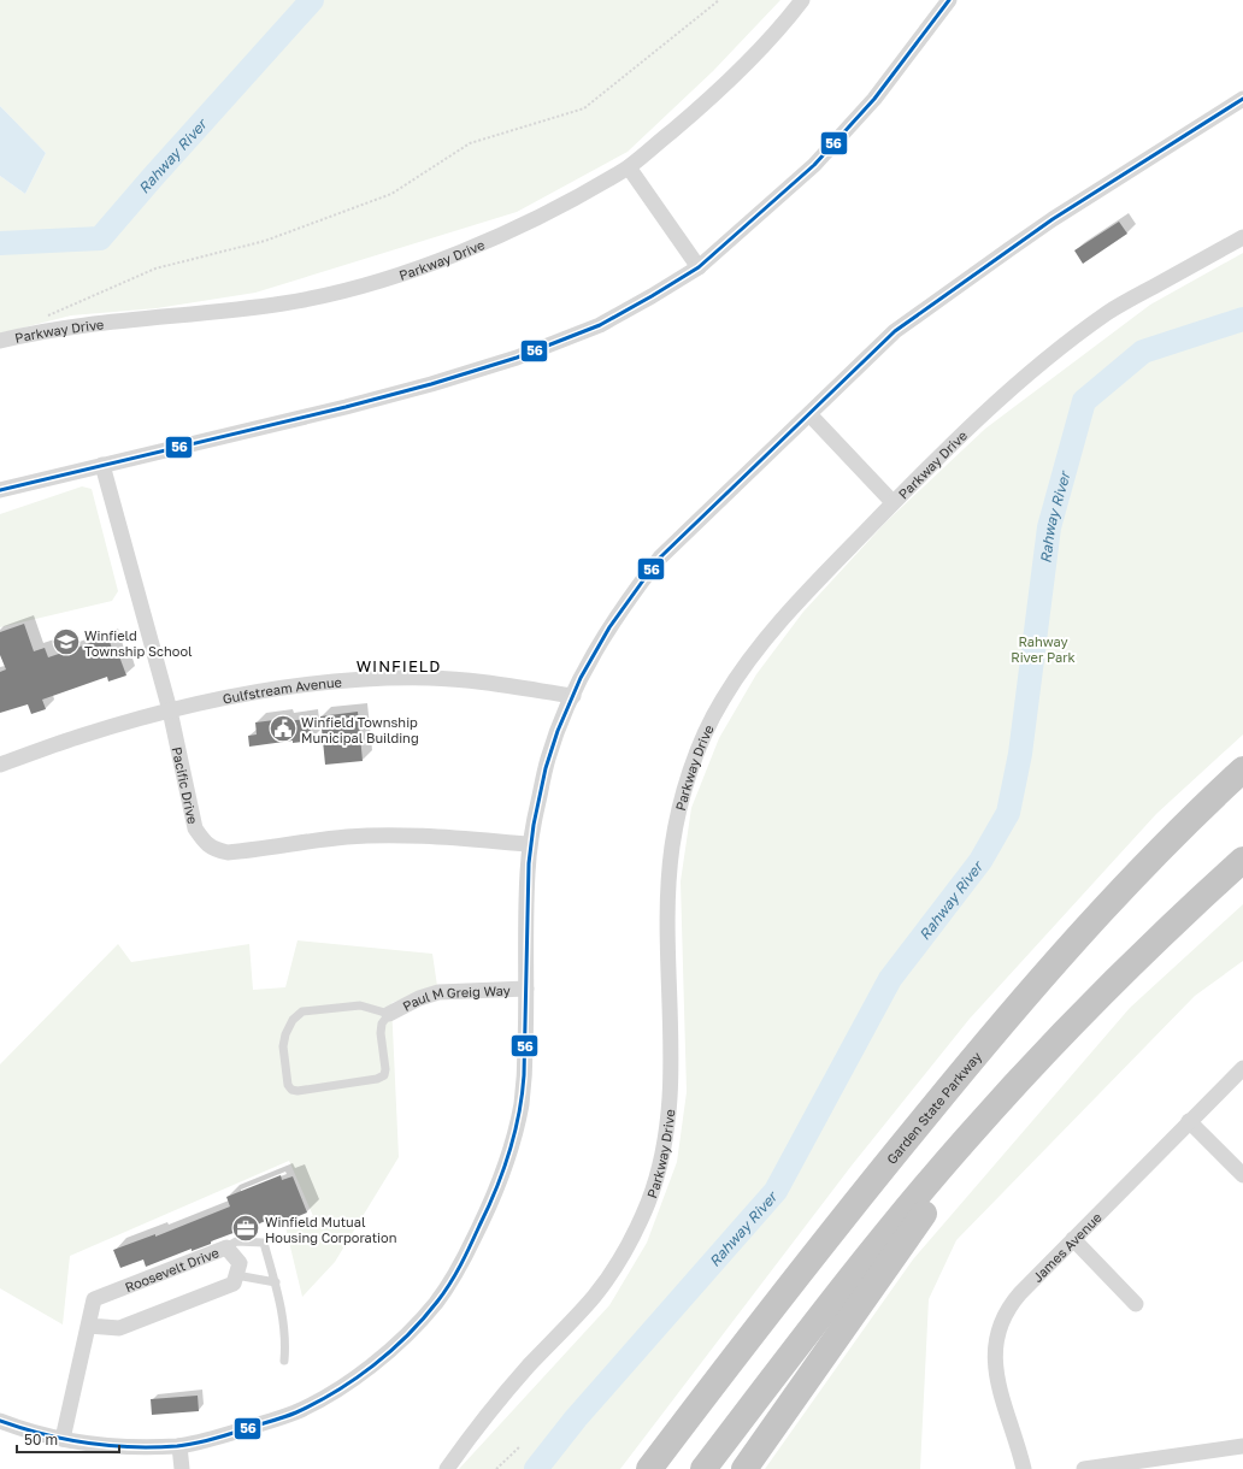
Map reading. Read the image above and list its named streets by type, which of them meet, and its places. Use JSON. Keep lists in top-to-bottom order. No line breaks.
{"streets":{"highway":["Garden State Parkway"],"street":["Parkway Drive","Gulfstream Avenue","Pacific Drive","Paul M Greig Way","James Avenue","Roosevelt Drive"]},"crossings":[["Gulfstream Avenue","Pacific Drive"]],"districts":["WINFIELD"],"water":["Rahway River"],"parks":["Rahway River Park"],"places":{"school or university":["Winfield Township School"],"public building":["Winfield Township Municipal Building"],"office":["Winfield Mutual Housing Corporation"]},"lines":["transit line 56"],"scale_bar":"50 m"}
